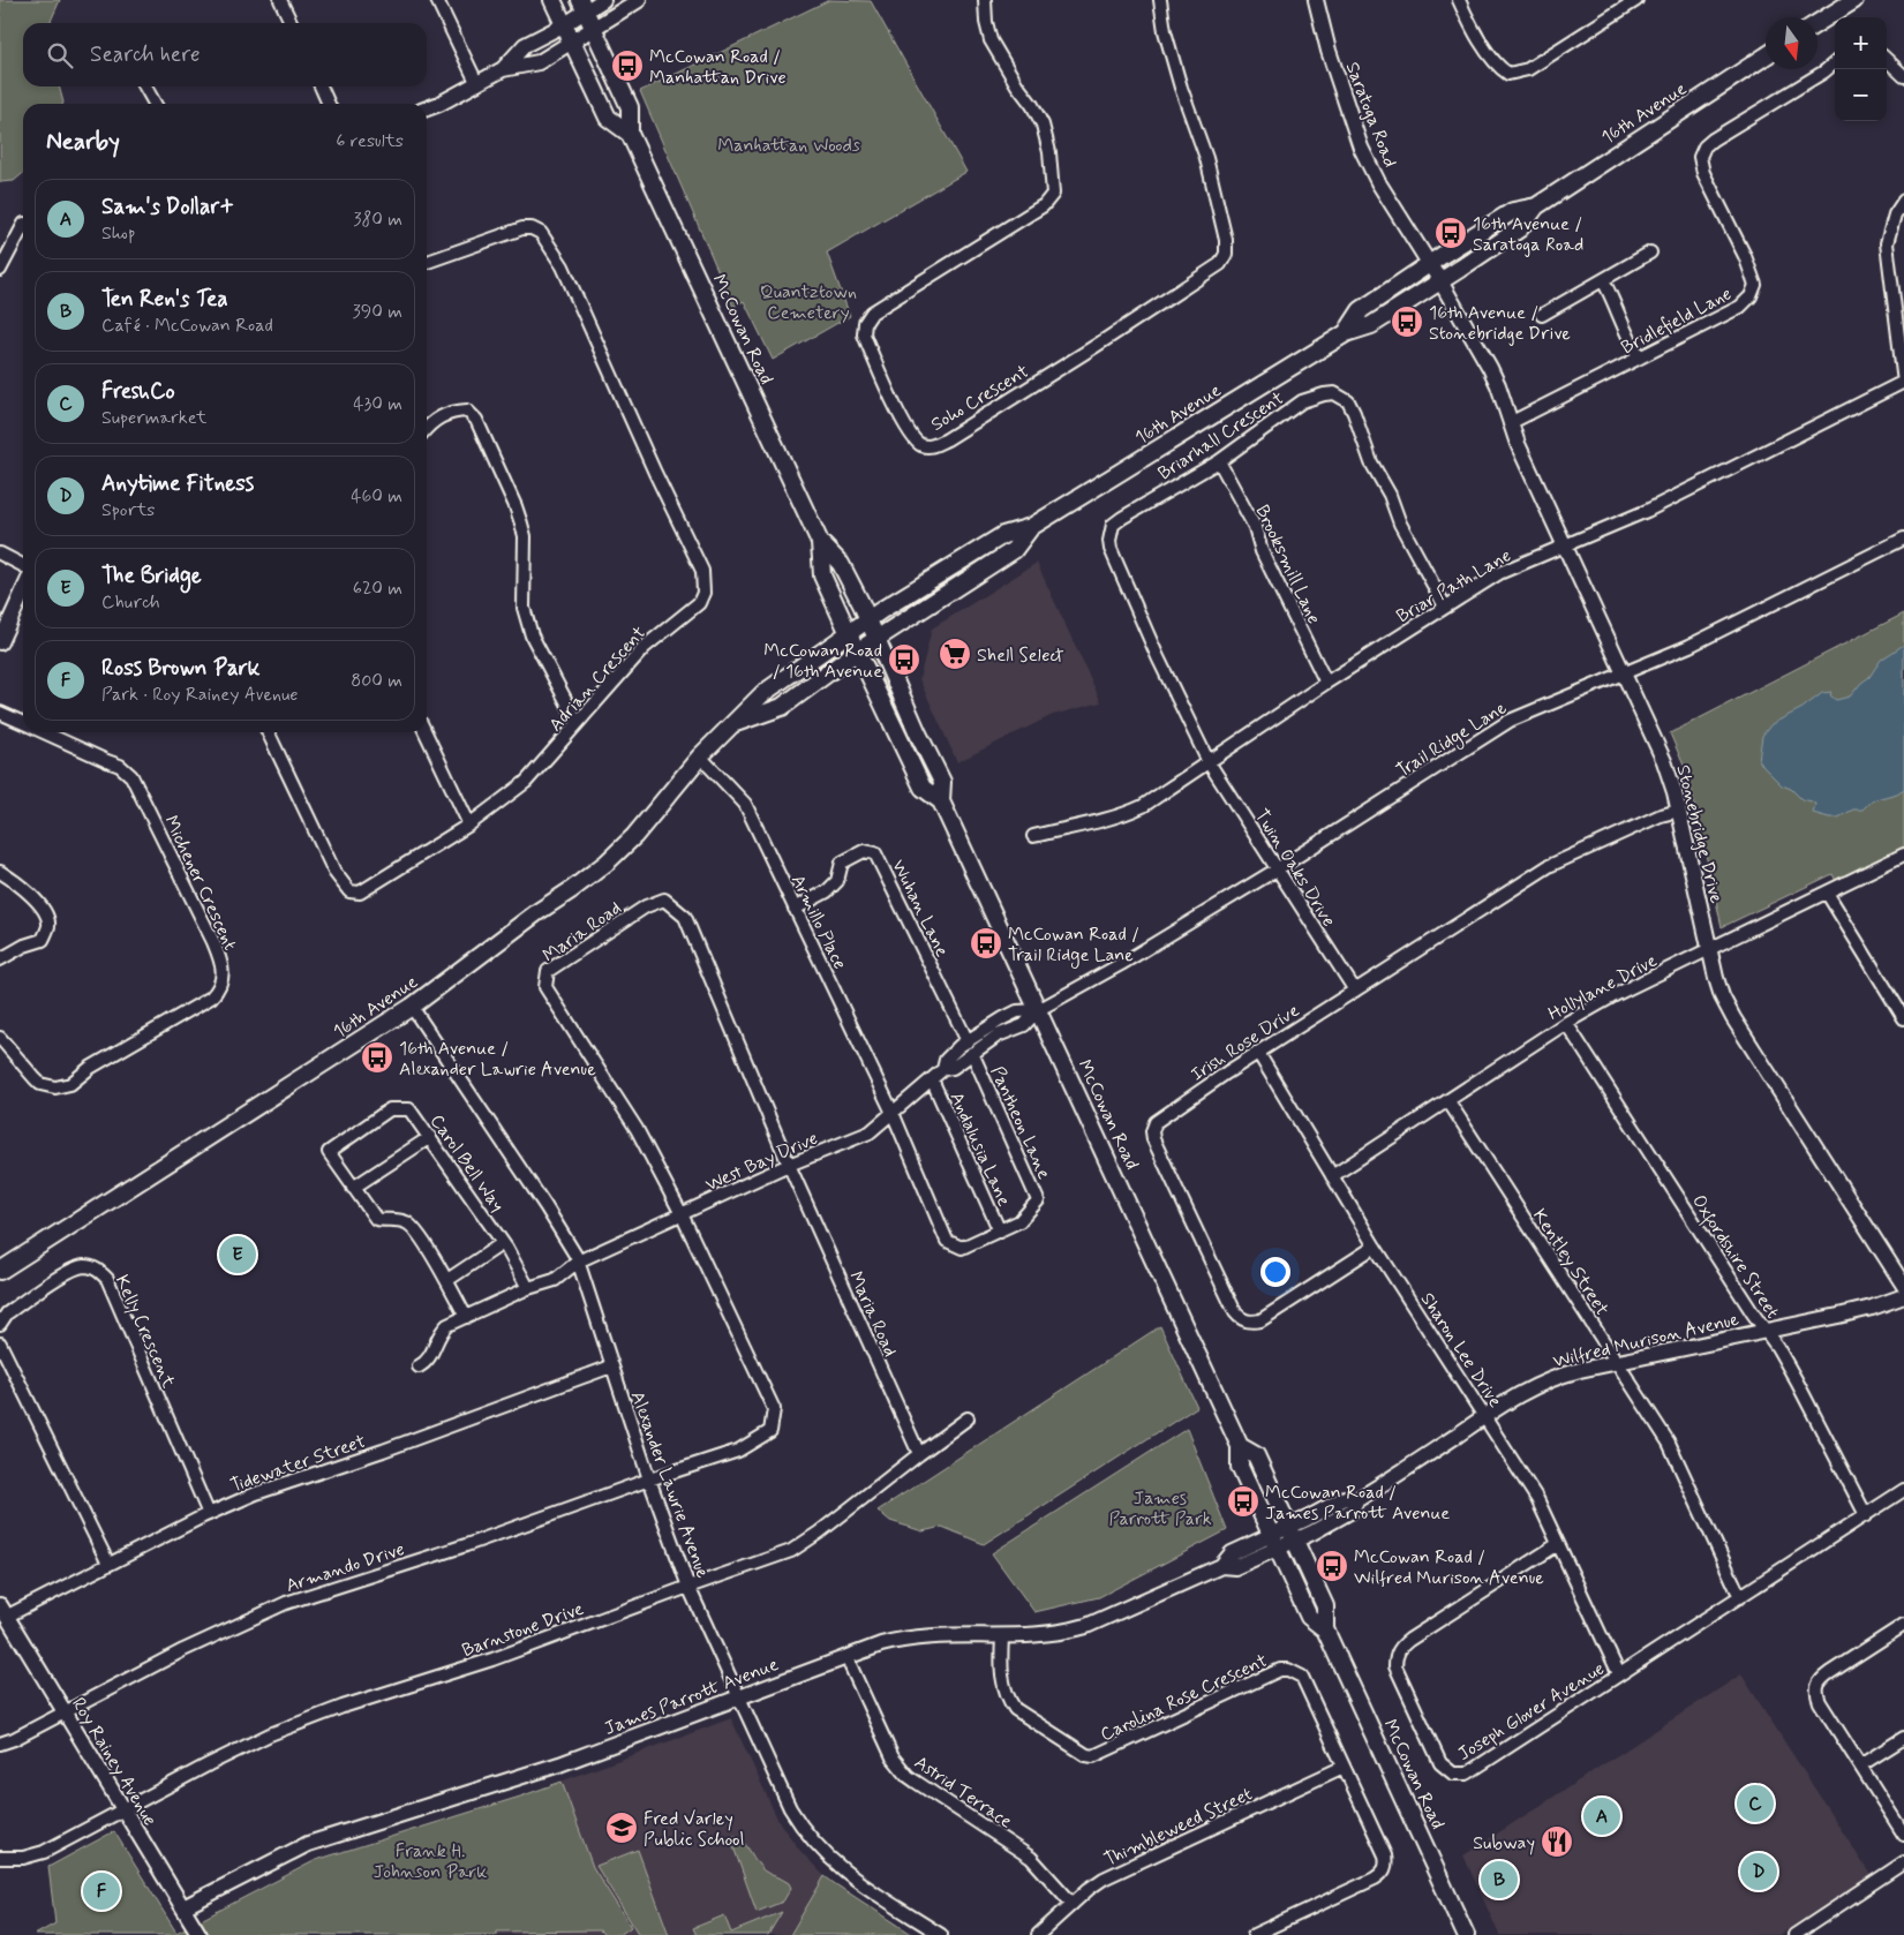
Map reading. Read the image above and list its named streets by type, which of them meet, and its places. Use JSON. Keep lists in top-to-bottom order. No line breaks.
{"streets":{"main road":["16th Avenue","McCowan Road"],"street":["Saratoga Road","Bridlefield Lane","Soho Crescent","Briarhall Crescent","Brooksmill Lane","Briar Path Lane","Adrian Crescent","Trail Ridge Lane","Stonebridge Drive","Twin Oaks Drive","Michener Crescent","Wuhan Lane","Armillo Place","Maria Road","Hollylane Drive","Irish Rose Drive","Pantheon Lane","Andalusia Lane","West Bay Drive","Carol Bell Way","Oxfordshire Street","Kentley Street","Kelly Crescent","Wilfred Murison Avenue","Sharon Lee Drive","Tidewater Street","Alexander Lawrie Avenue","Armando Drive","Barnstone Drive","James Parrott Avenue","Carolina Rose Crescent","Joseph Glover Avenue","Roy Rainey Avenue","Astrid Terrace","Thimbleweed Street"]},"crossings":[["16th Avenue","Saratoga Road"],["16th Avenue","McCowan Road"],["16th Avenue","Stonebridge Drive"],["16th Avenue","Armillo Place"],["16th Avenue","Alexander Lawrie Avenue"],["Saratoga Road","Stonebridge Drive"],["Bridlefield Lane","Stonebridge Drive"],["McCowan Road","Trail Ridge Lane"],["McCowan Road","West Bay Drive"],["McCowan Road","Wilfred Murison Avenue"],["McCowan Road","James Parrott Avenue"],["Briarhall Crescent","Brooksmill Lane"],["Briarhall Crescent","Briar Path Lane"],["Briarhall Crescent","Twin Oaks Drive"],["Brooksmill Lane","Briar Path Lane"],["Briar Path Lane","Stonebridge Drive"],["Briar Path Lane","Twin Oaks Drive"],["Trail Ridge Lane","Stonebridge Drive"],["Trail Ridge Lane","Twin Oaks Drive"],["Trail Ridge Lane","West Bay Drive"],["Stonebridge Drive","Hollylane Drive"],["Stonebridge Drive","Irish Rose Drive"],["Twin Oaks Drive","Irish Rose Drive"],["Wuhan Lane","Armillo Place"],["Wuhan Lane","West Bay Drive"],["Armillo Place","Pantheon Lane"],["Armillo Place","West Bay Drive"],["Maria Road","West Bay Drive"],["Maria Road","Alexander Lawrie Avenue"],["Maria Road","Armando Drive"],["Maria Road","Barnstone Drive"],["Hollylane Drive","Oxfordshire Street"],["Hollylane Drive","Kentley Street"],["Hollylane Drive","Sharon Lee Drive"],["Irish Rose Drive","Sharon Lee Drive"],["Pantheon Lane","Andalusia Lane"],["Pantheon Lane","West Bay Drive"],["Andalusia Lane","West Bay Drive"],["West Bay Drive","Carol Bell Way"],["West Bay Drive","Alexander Lawrie Avenue"],["Oxfordshire Street","Wilfred Murison Avenue"],["Oxfordshire Street","Joseph Glover Avenue"],["Kentley Street","Wilfred Murison Avenue"],["Kentley Street","Joseph Glover Avenue"],["Kelly Crescent","Tidewater Street"],["Wilfred Murison Avenue","Sharon Lee Drive"],["Wilfred Murison Avenue","James Parrott Avenue"],["Sharon Lee Drive","Joseph Glover Avenue"],["Tidewater Street","Alexander Lawrie Avenue"],["Tidewater Street","Roy Rainey Avenue"],["Alexander Lawrie Avenue","Armando Drive"],["Alexander Lawrie Avenue","Barnstone Drive"],["Alexander Lawrie Avenue","James Parrott Avenue"],["Armando Drive","Roy Rainey Avenue"],["Barnstone Drive","Roy Rainey Avenue"],["James Parrott Avenue","Carolina Rose Crescent"],["James Parrott Avenue","Roy Rainey Avenue"],["James Parrott Avenue","Astrid Terrace"],["Carolina Rose Crescent","Thimbleweed Street"],["Astrid Terrace","Thimbleweed Street"]],"parks":["Manhattan Woods","Quantztown Cemetery","James Parrott Park","Frank H. Johnson Park"],"places":{"bus stop":["McCowan Road / Manhattan Drive","16th Avenue / Saratoga Road","16th Avenue / Stonebridge Drive","McCowan Road / 16th Avenue","McCowan Road / Trail Ridge Lane","16th Avenue / Alexander Lawrie Avenue","McCowan Road / James Parrott Avenue","McCowan Road / Wilfred Murison Avenue"],"supermarket":["Shell Select"],"school or university":["Fred Varley Public School"],"restaurant":["Subway"]},"north":"bottom","page":{"map_buttons":["+","−"],"search":"Search here","heading":["Nearby","6 results"],"list":[{"mark":"A","name":"Sam's Dollar+","note":"Shop","value":"380 m"},{"mark":"B","name":"Ten Ren's Tea","note":"Café · McCowan Road","value":"390 m"},{"mark":"C","name":"FreshCo","note":"Supermarket","value":"430 m"},{"mark":"D","name":"Anytime Fitness","note":"Sports","value":"460 m"},{"mark":"E","name":"The Bridge","note":"Church","value":"620 m"},{"mark":"F","name":"Ross Brown Park","note":"Park · Roy Rainey Avenue","value":"800 m"}],"pins":["E","C","A","D","B","F"]}}
